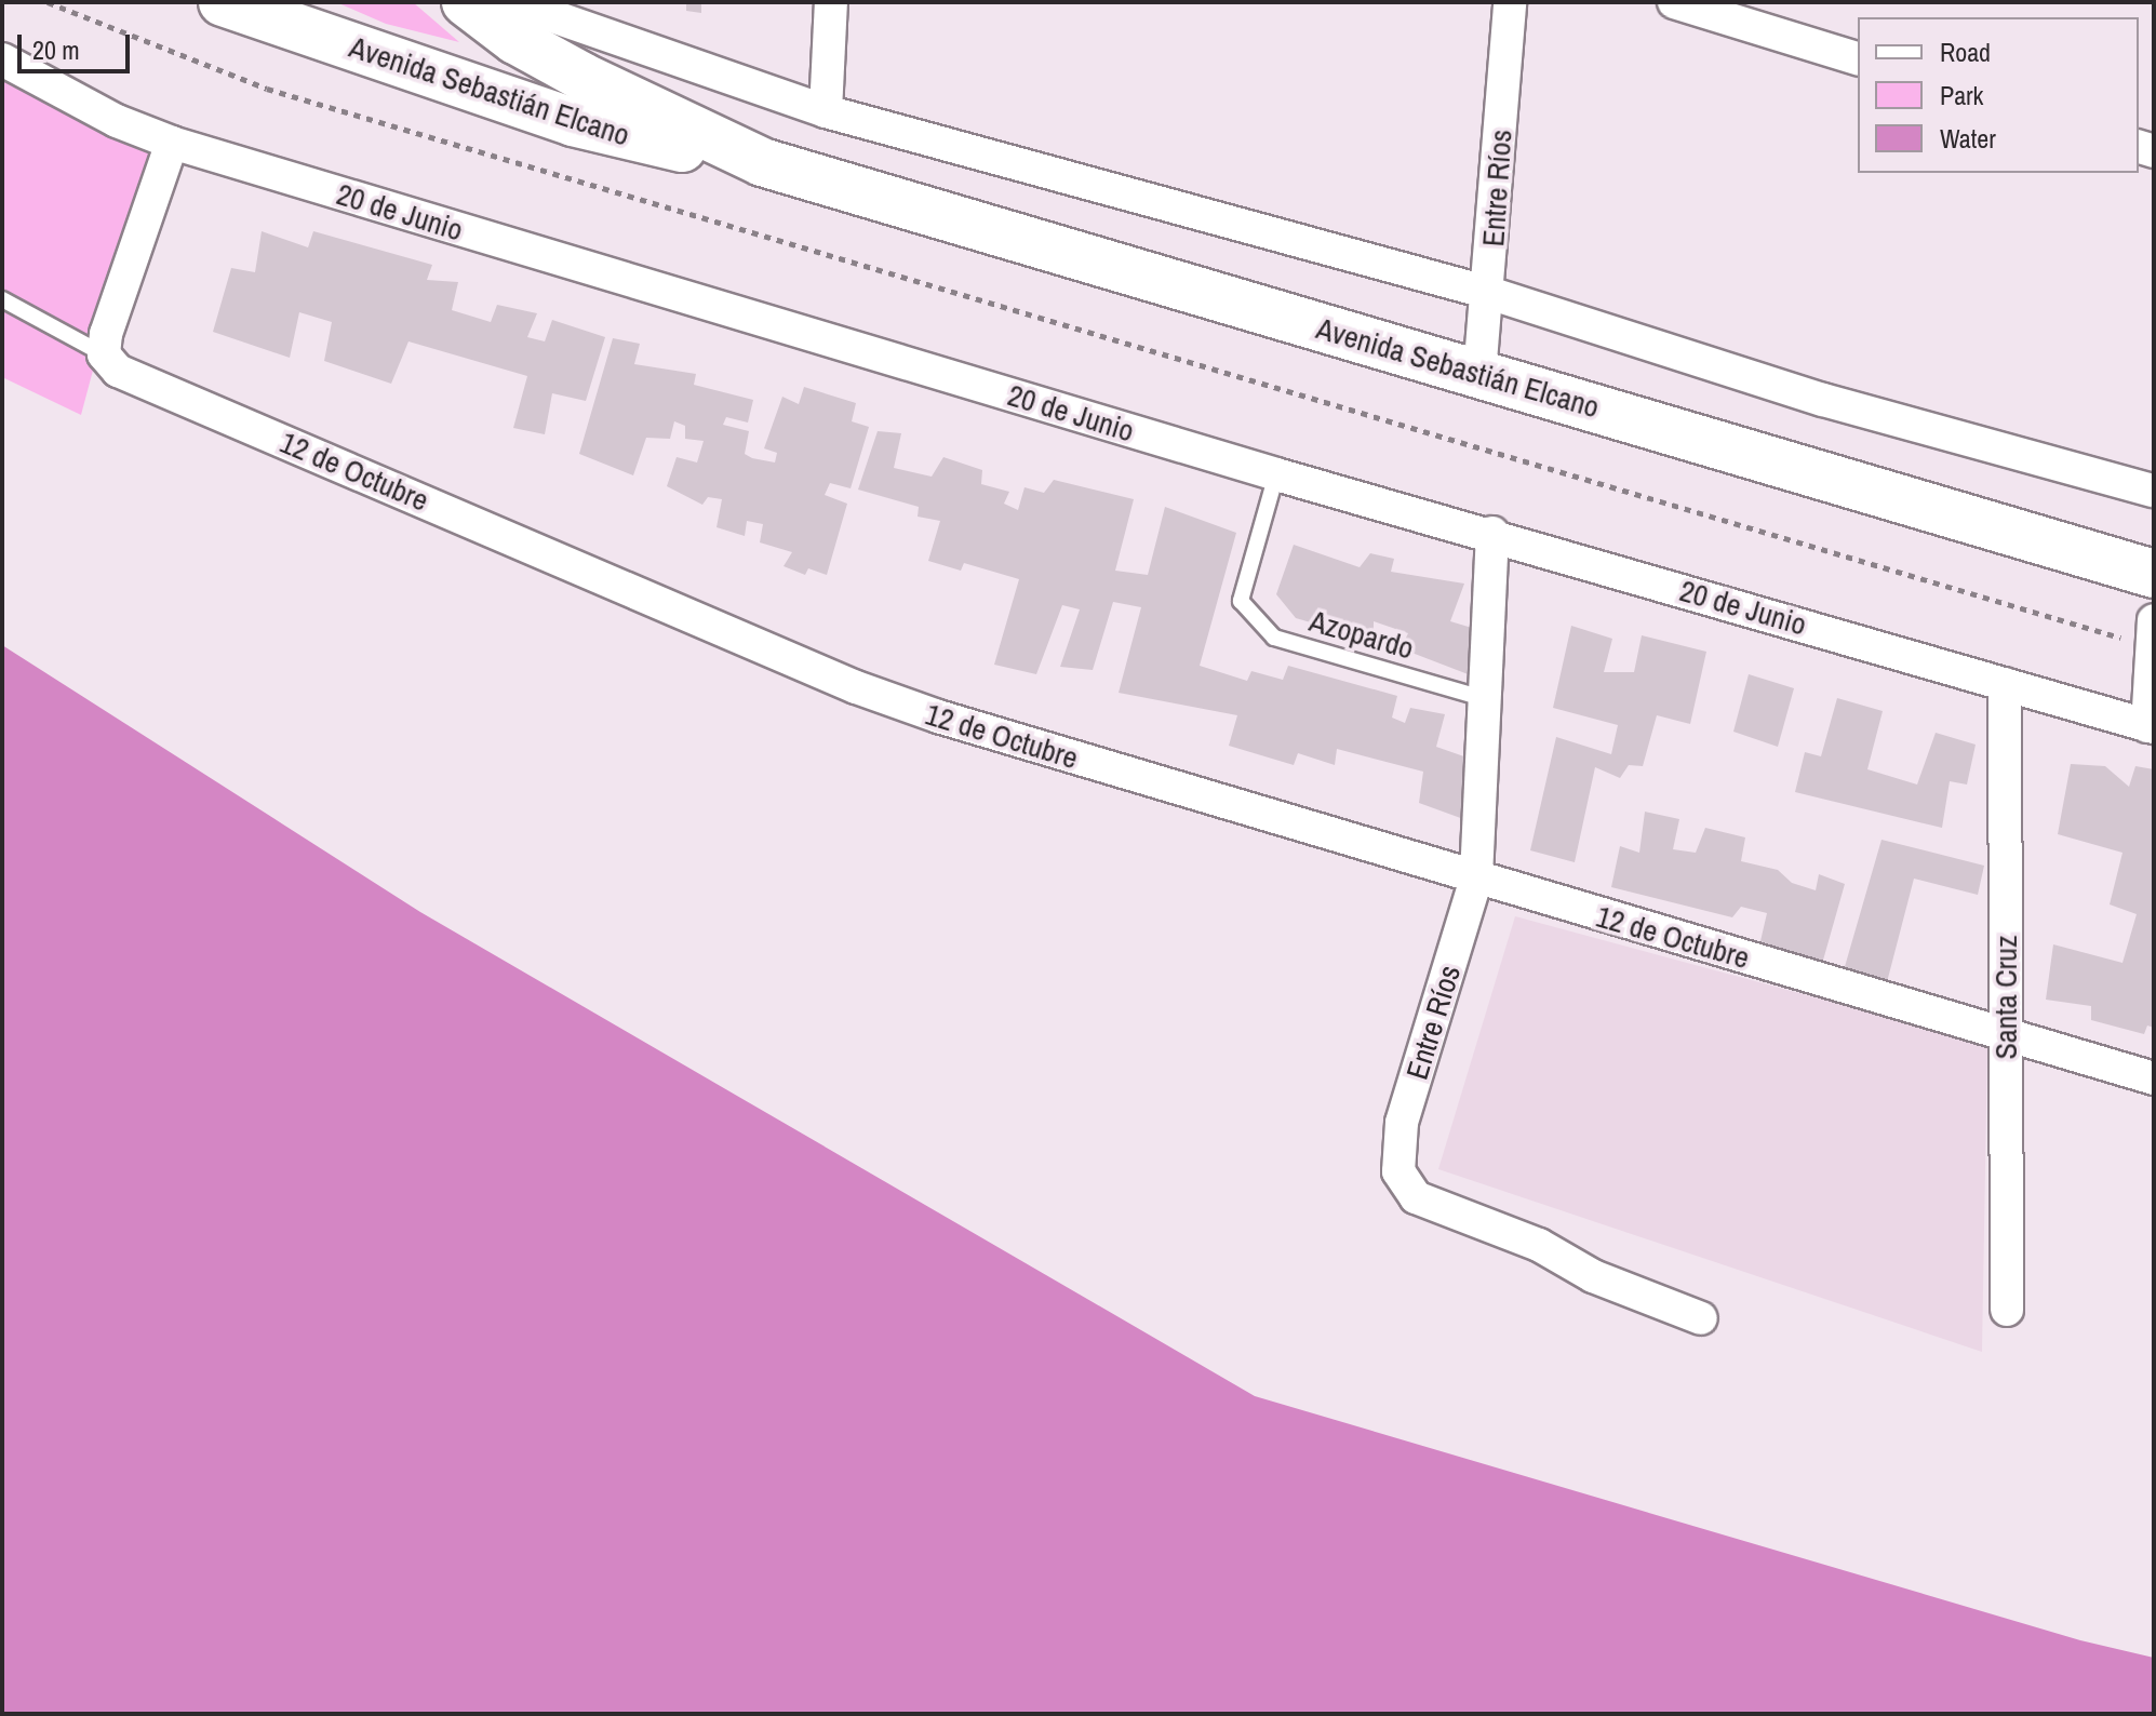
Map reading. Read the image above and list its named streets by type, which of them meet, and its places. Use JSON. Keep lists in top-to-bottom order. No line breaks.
{"streets":{"main road":["Avenida Sebastián Elcano"],"street":["Entre Ríos","20 de Junio","12 de Octubre","Santa Cruz"],"lane":["Azopardo"]},"crossings":[["Avenida Sebastián Elcano","Entre Ríos"],["Entre Ríos","20 de Junio"],["Entre Ríos","12 de Octubre"],["Entre Ríos","Azopardo"],["20 de Junio","Azopardo"],["20 de Junio","Santa Cruz"],["12 de Octubre","Santa Cruz"]],"legend":["Road","Park","Water"],"scale_bar":"20 m"}
